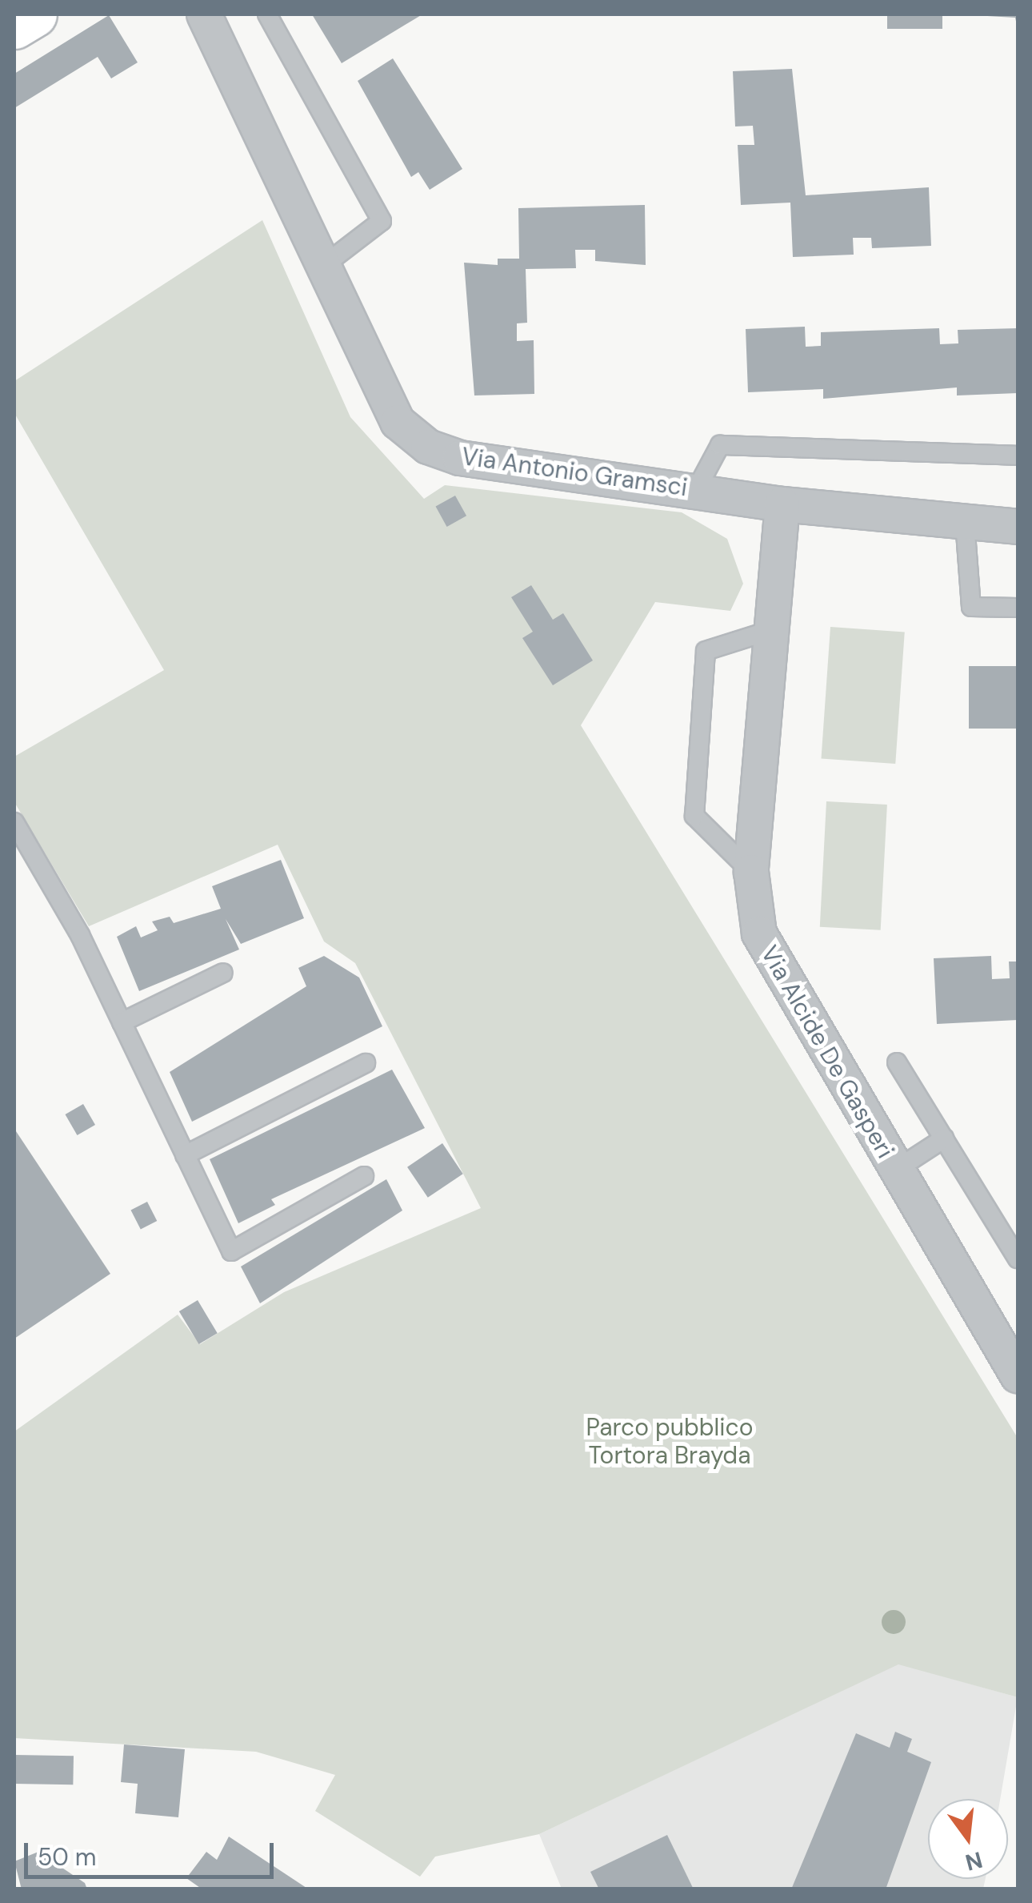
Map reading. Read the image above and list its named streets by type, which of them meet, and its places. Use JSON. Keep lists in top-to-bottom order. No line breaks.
{"streets":{"street":["Via Antonio Gramsci","Via Alcide De Gasperi"]},"crossings":[["Via Antonio Gramsci","Via Alcide De Gasperi"]],"parks":["Parco pubblico Tortora Brayda"],"scale_bar":"50 m","north":"bottom"}
